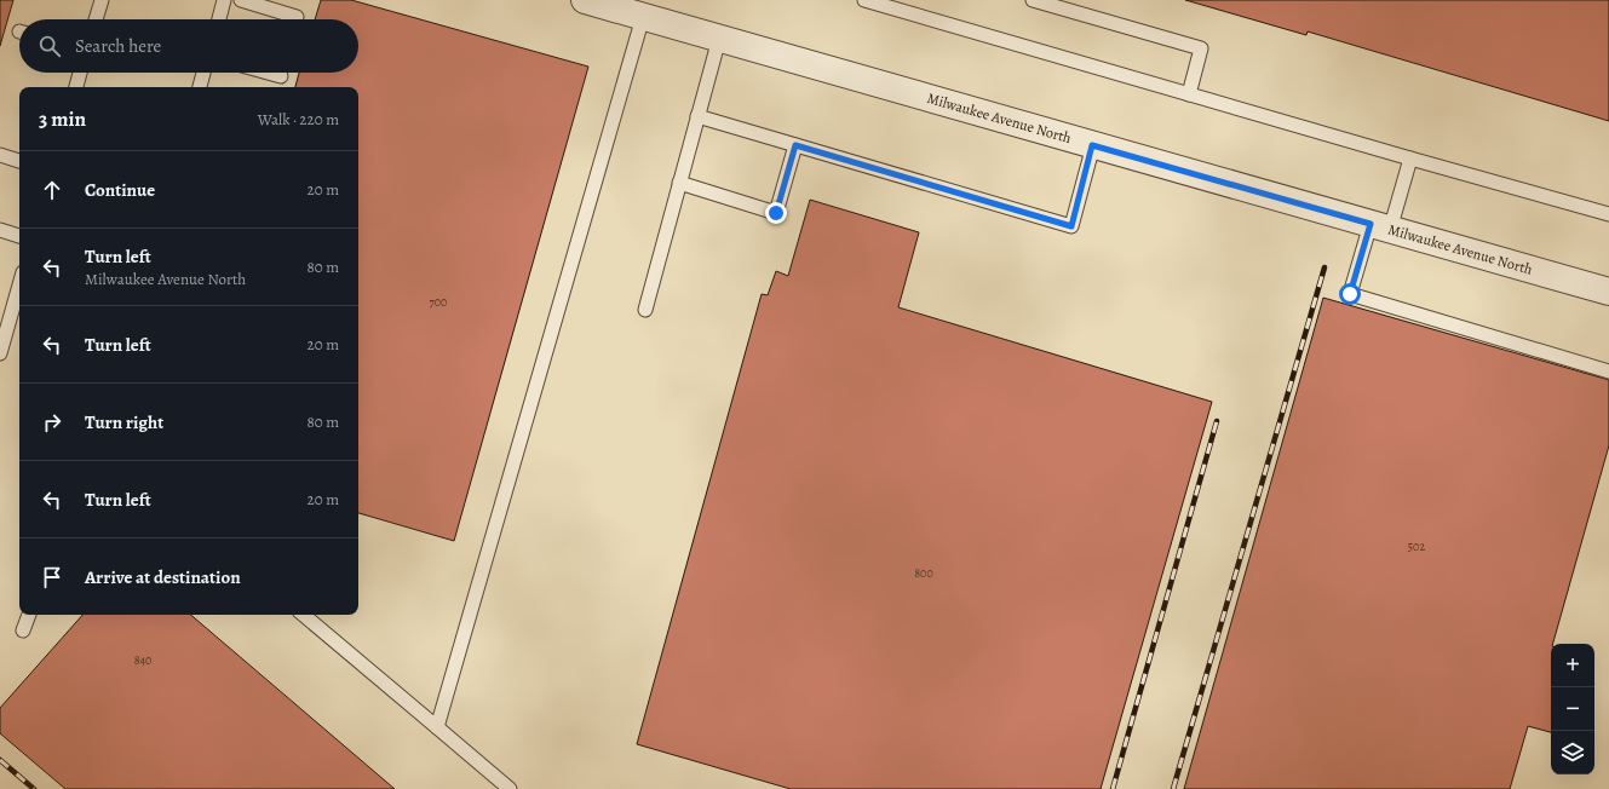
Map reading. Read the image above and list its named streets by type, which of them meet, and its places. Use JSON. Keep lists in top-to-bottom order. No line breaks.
{"streets":{"street":["Milwaukee Avenue North"]},"house_numbers":["700","502","800","840"],"page":{"search":"Search here","heading":["3 min","Walk · 220 m"],"list":[["Continue","20 m"],["Turn left","Milwaukee Avenue North","80 m"],["Turn left","20 m"],["Turn right","80 m"],["Turn left","20 m"],"Arrive at destination"],"map_buttons":["+","−"]}}
